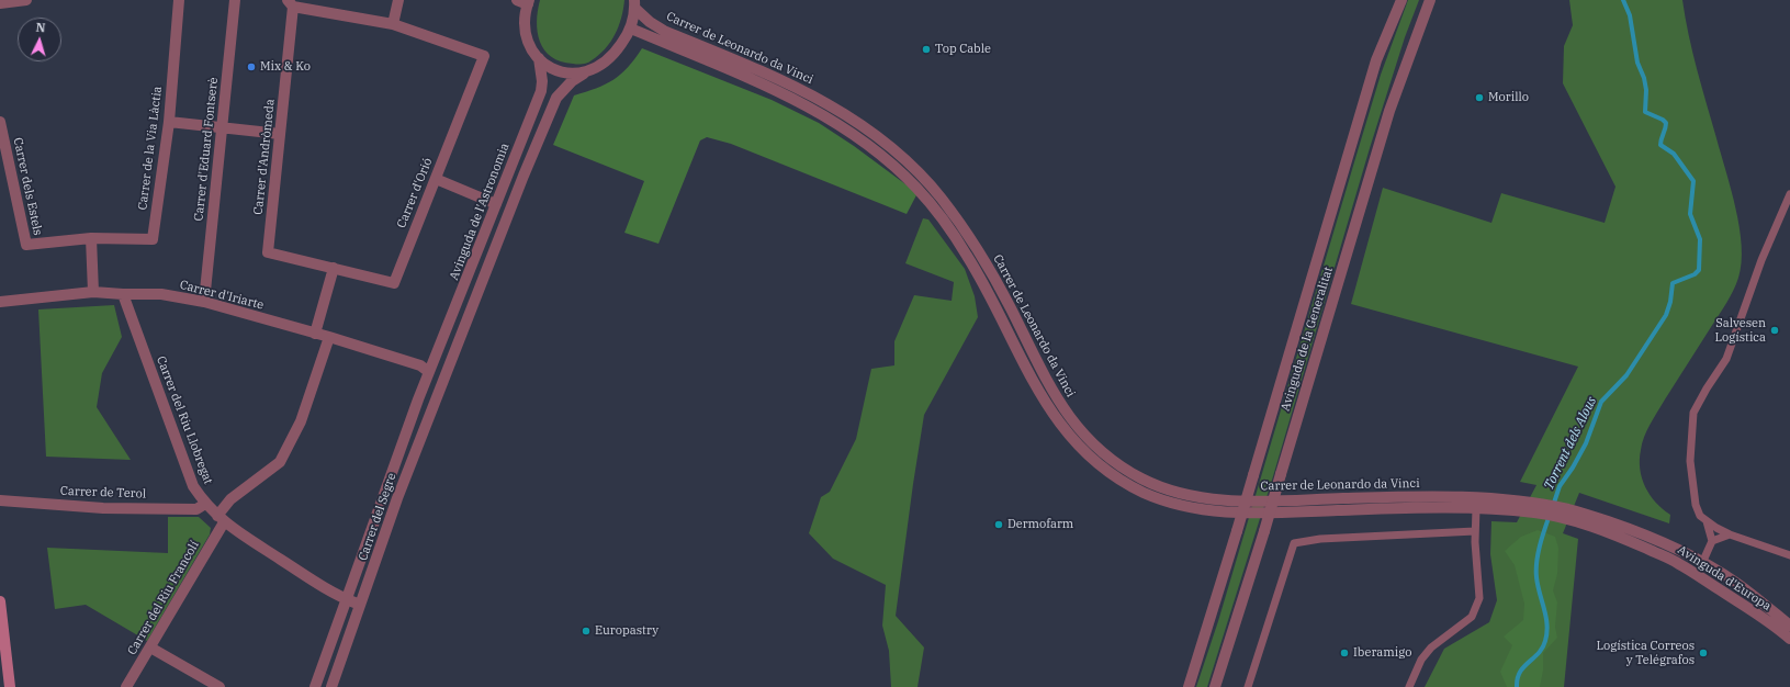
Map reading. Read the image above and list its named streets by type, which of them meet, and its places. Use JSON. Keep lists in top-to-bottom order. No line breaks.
{"streets":{"street":["Carrer de Leonardo da Vinci","Carrer de la Via Làctia","Carrer d'Eduard Fontserè","Carrer d'Andròmeda","Carrer dels Estels","Carrer d'Orió","Avinguda de l'Astronomia","Carrer d'Iriarte","Avinguda de la Generalitat","Carrer del Riu Llobregat","Carrer de Terol","Carrer del Segre","Avinguda d'Europa","Carrer del Riu Francolí"]},"crossings":[["Carrer de Leonardo da Vinci","Avinguda d'Europa"],["Carrer de la Via Làctia","Carrer dels Estels"],["Carrer d'Eduard Fontserè","Carrer d'Iriarte"],["Carrer d'Andròmeda","Carrer d'Orió"],["Avinguda de l'Astronomia","Carrer d'Iriarte"],["Avinguda de l'Astronomia","Carrer del Segre"],["Carrer d'Iriarte","Carrer del Riu Llobregat"],["Carrer d'Iriarte","Carrer del Segre"],["Carrer d'Iriarte","Carrer del Riu Francolí"],["Carrer del Riu Llobregat","Carrer de Terol"],["Carrer del Riu Llobregat","Carrer del Segre"],["Carrer del Riu Llobregat","Carrer del Riu Francolí"]],"water":["Torrent dels Alous"],"places":["Top Cable","Mix & Ko","Morillo","Salvesen Logística","Dermofarm","Europastry","Iberamigo","Logística Correos y Telégrafos"],"north":"top"}
